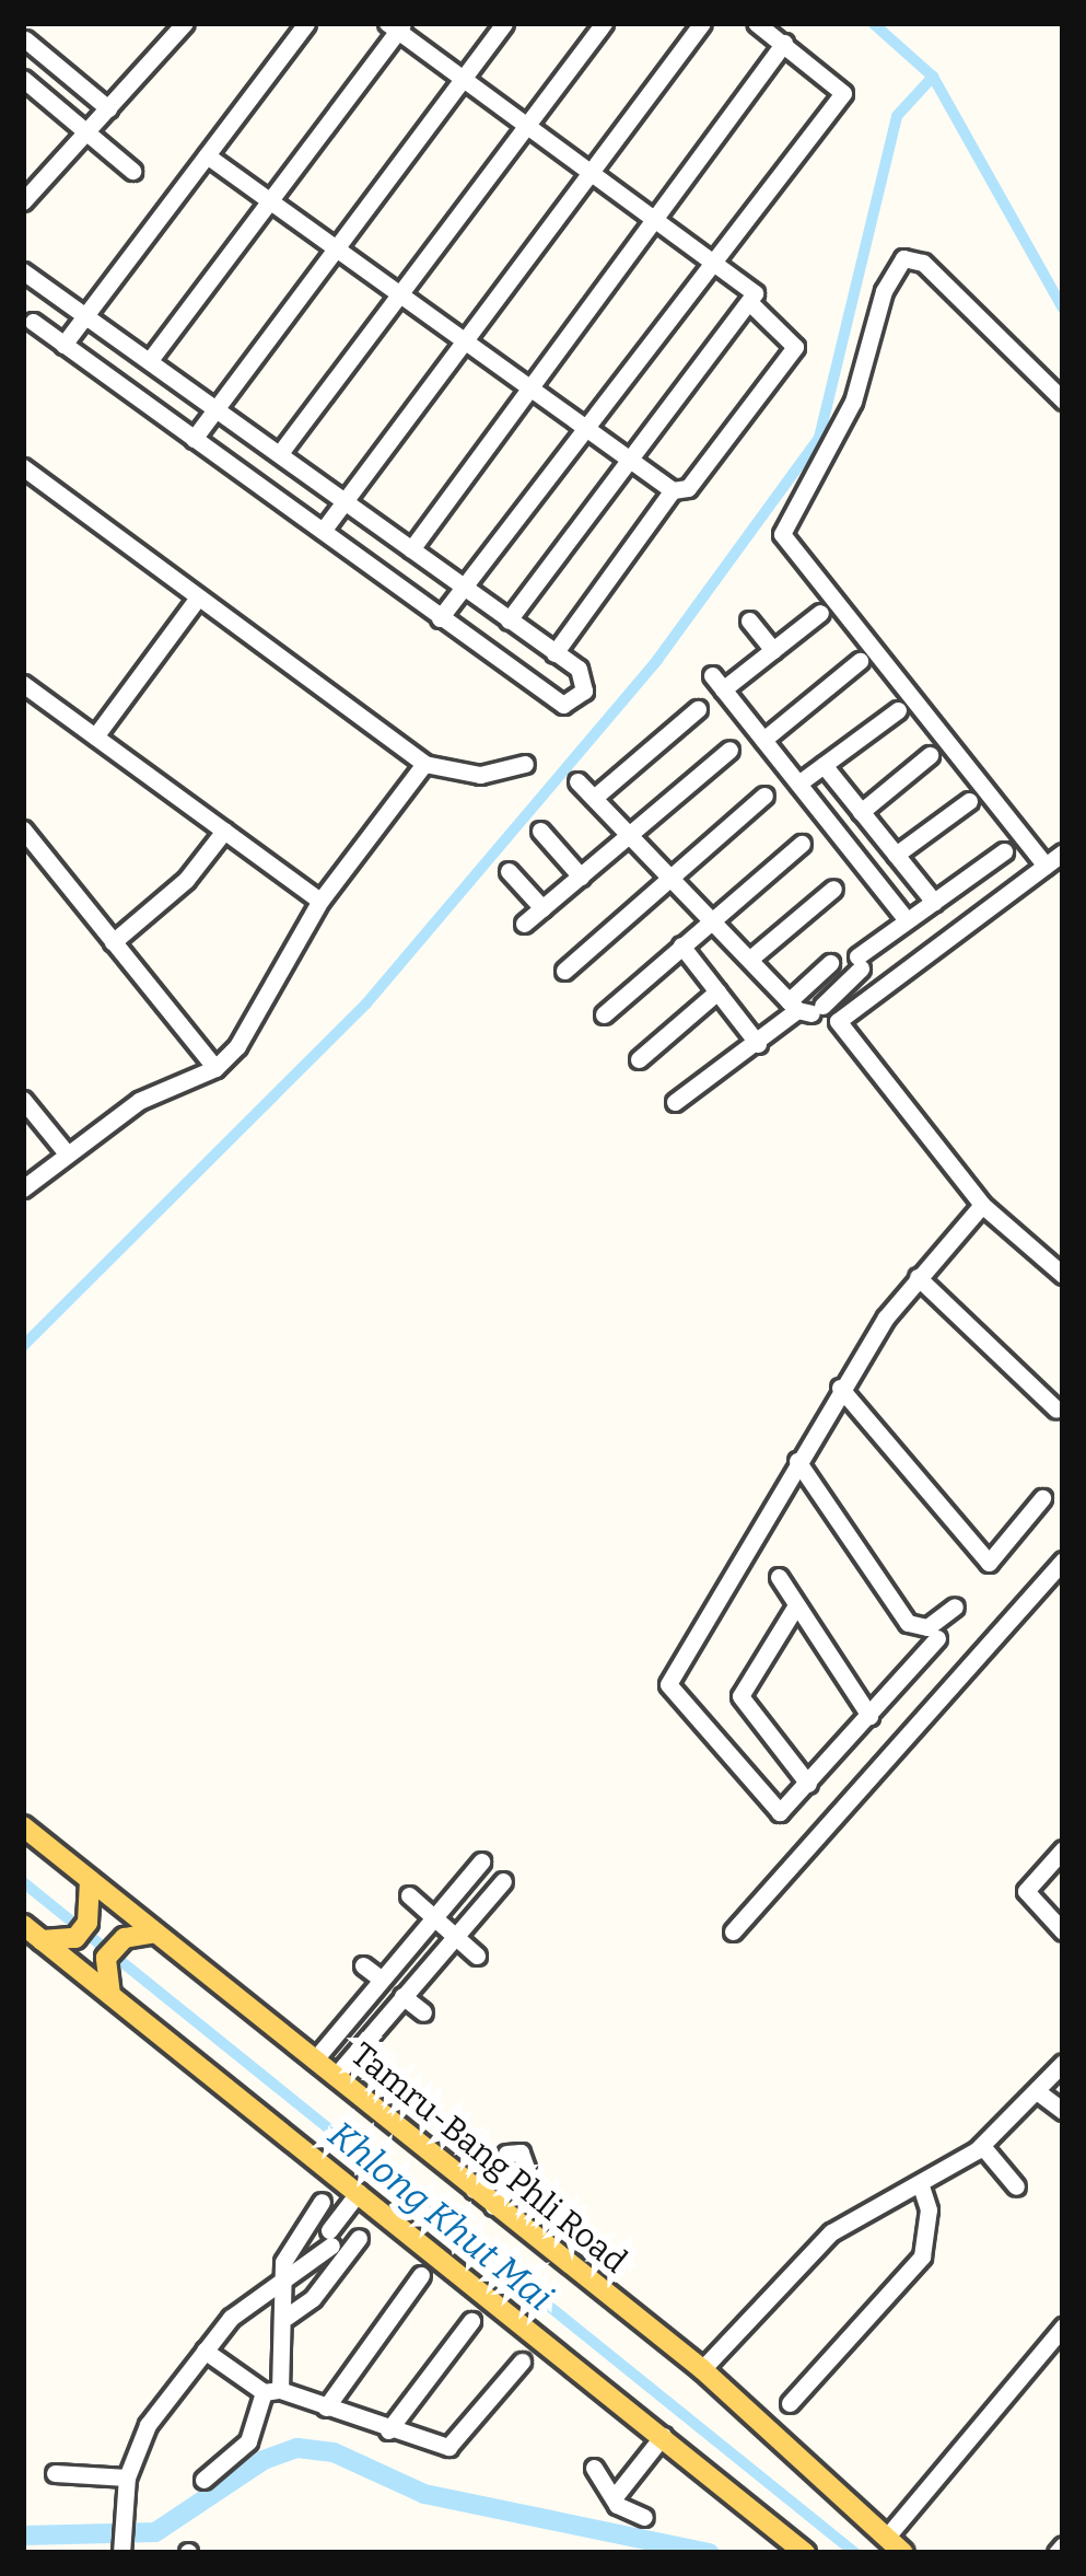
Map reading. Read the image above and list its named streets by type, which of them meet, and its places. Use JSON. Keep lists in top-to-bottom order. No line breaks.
{"streets":{"main road":["Tamru-Bang Phli Road"]},"water":["Khlong Khut Mai"]}
